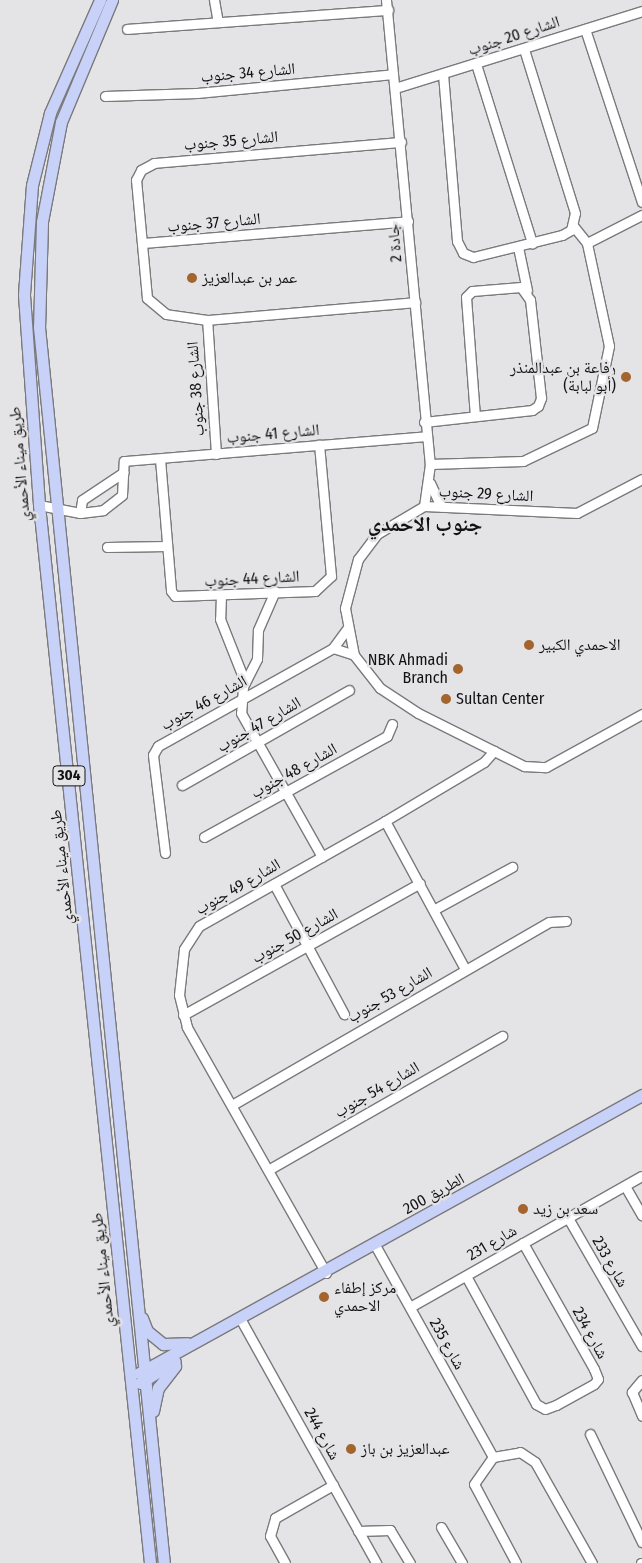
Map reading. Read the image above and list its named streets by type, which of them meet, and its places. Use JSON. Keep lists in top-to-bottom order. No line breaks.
{"streets":{"main road":["طريق ميناء الأحمدي","304","الطريق 200"],"street":["الشارع 20 جنوب","الشارع 34 جنوب","الشارع 35 جنوب","الشارع 37 جنوب","جادة 2","الشارع 38 جنوب","الشارع 41 جنوب","الشارع 29 جنوب","الشارع 44 جنوب","الشارع 46 جنوب","الشارع 47 جنوب","الشارع 48 جنوب","الشارع 49 جنوب","الشارع 50 جنوب","الشارع 53 جنوب","الشارع 54 جنوب","شارع 231","شارع 233","شارع 234","شارع 235","شارع 244"]},"crossings":[["الشارع 20 جنوب","جادة 2"],["الشارع 34 جنوب","جادة 2"],["الشارع 35 جنوب","الشارع 37 جنوب"],["الشارع 35 جنوب","جادة 2"],["الشارع 37 جنوب","جادة 2"],["جادة 2","الشارع 38 جنوب"],["جادة 2","الشارع 41 جنوب"],["جادة 2","الشارع 29 جنوب"],["الشارع 38 جنوب","الشارع 41 جنوب"],["الشارع 41 جنوب","الشارع 44 جنوب"],["طريق ميناء الأحمدي","الطريق 200"],["الشارع 29 جنوب","الشارع 46 جنوب"],["الشارع 29 جنوب","الشارع 49 جنوب"],["الشارع 49 جنوب","الشارع 50 جنوب"],["الشارع 49 جنوب","الشارع 53 جنوب"],["الشارع 49 جنوب","الشارع 54 جنوب"],["الشارع 49 جنوب","الطريق 200"],["الطريق 200","شارع 235"],["الطريق 200","شارع 244"],["شارع 231","شارع 233"],["شارع 231","شارع 234"],["شارع 231","شارع 235"]],"districts":["جنوب الاحمدي"],"places":["عمر بن عبدالعزيز","رفاعة بن عبدالمنذر (أبو لبابة)","الاحمدي الكبير","NBK Ahmadi Branch","Sultan Center","سعد بن زيد","مركز إطفاء الاحمدي","عبدالعزيز بن باز"]}
